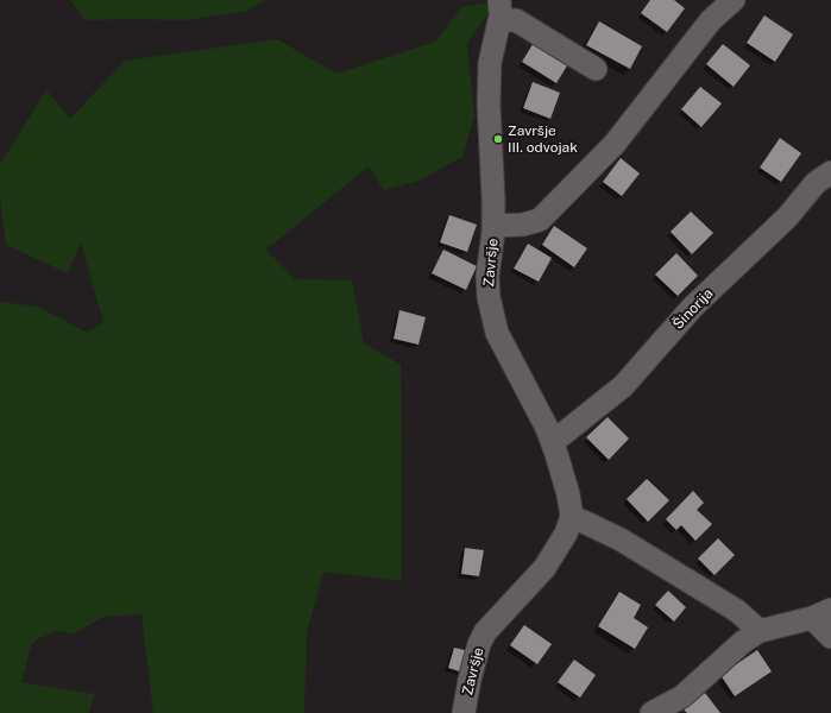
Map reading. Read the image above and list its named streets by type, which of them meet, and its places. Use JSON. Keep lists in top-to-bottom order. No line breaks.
{"streets":{"street":["Završje","Šinorija"]},"crossings":[["Završje","Šinorija"]],"places":["Završje III. odvojak"]}
